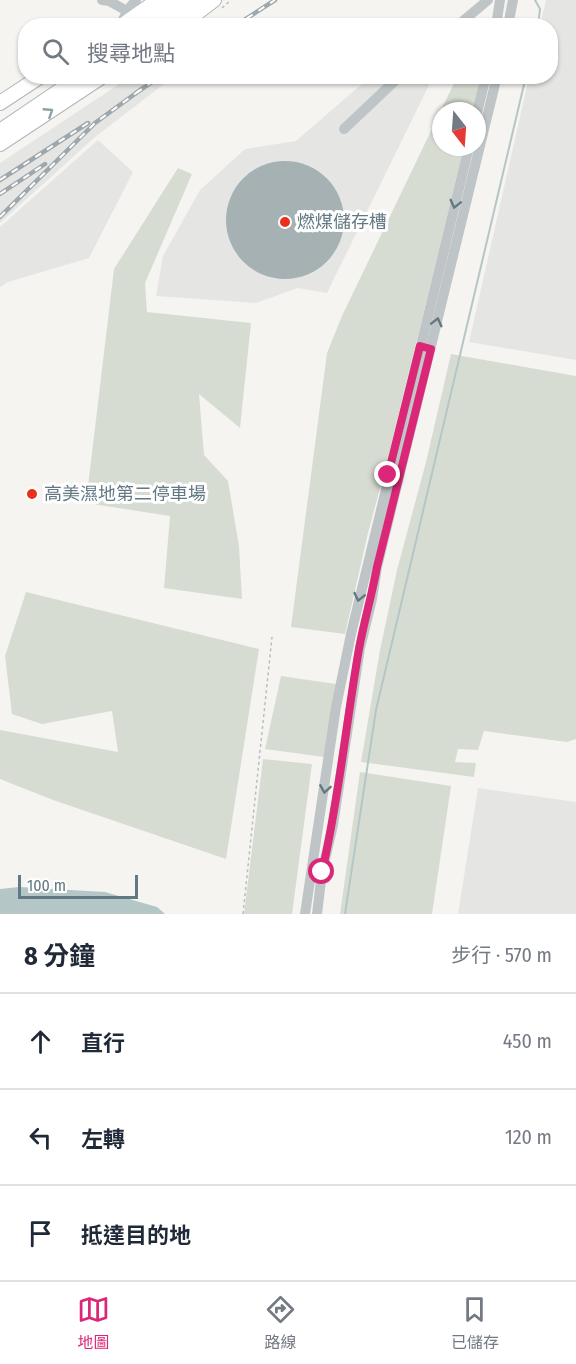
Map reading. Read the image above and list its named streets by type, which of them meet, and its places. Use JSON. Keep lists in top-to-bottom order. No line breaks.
{"places":["燃煤儲存槽","高美濕地第二停車場"],"scale_bar":"100 m","north":"bottom","page":{"search":"搜尋地點","scale":"100 m","heading":["8 分鐘","步行 · 570 m"],"list":[["直行","450 m"],["左轉","120 m"],"抵達目的地"],"nav":["地圖","路線","已儲存"]}}
